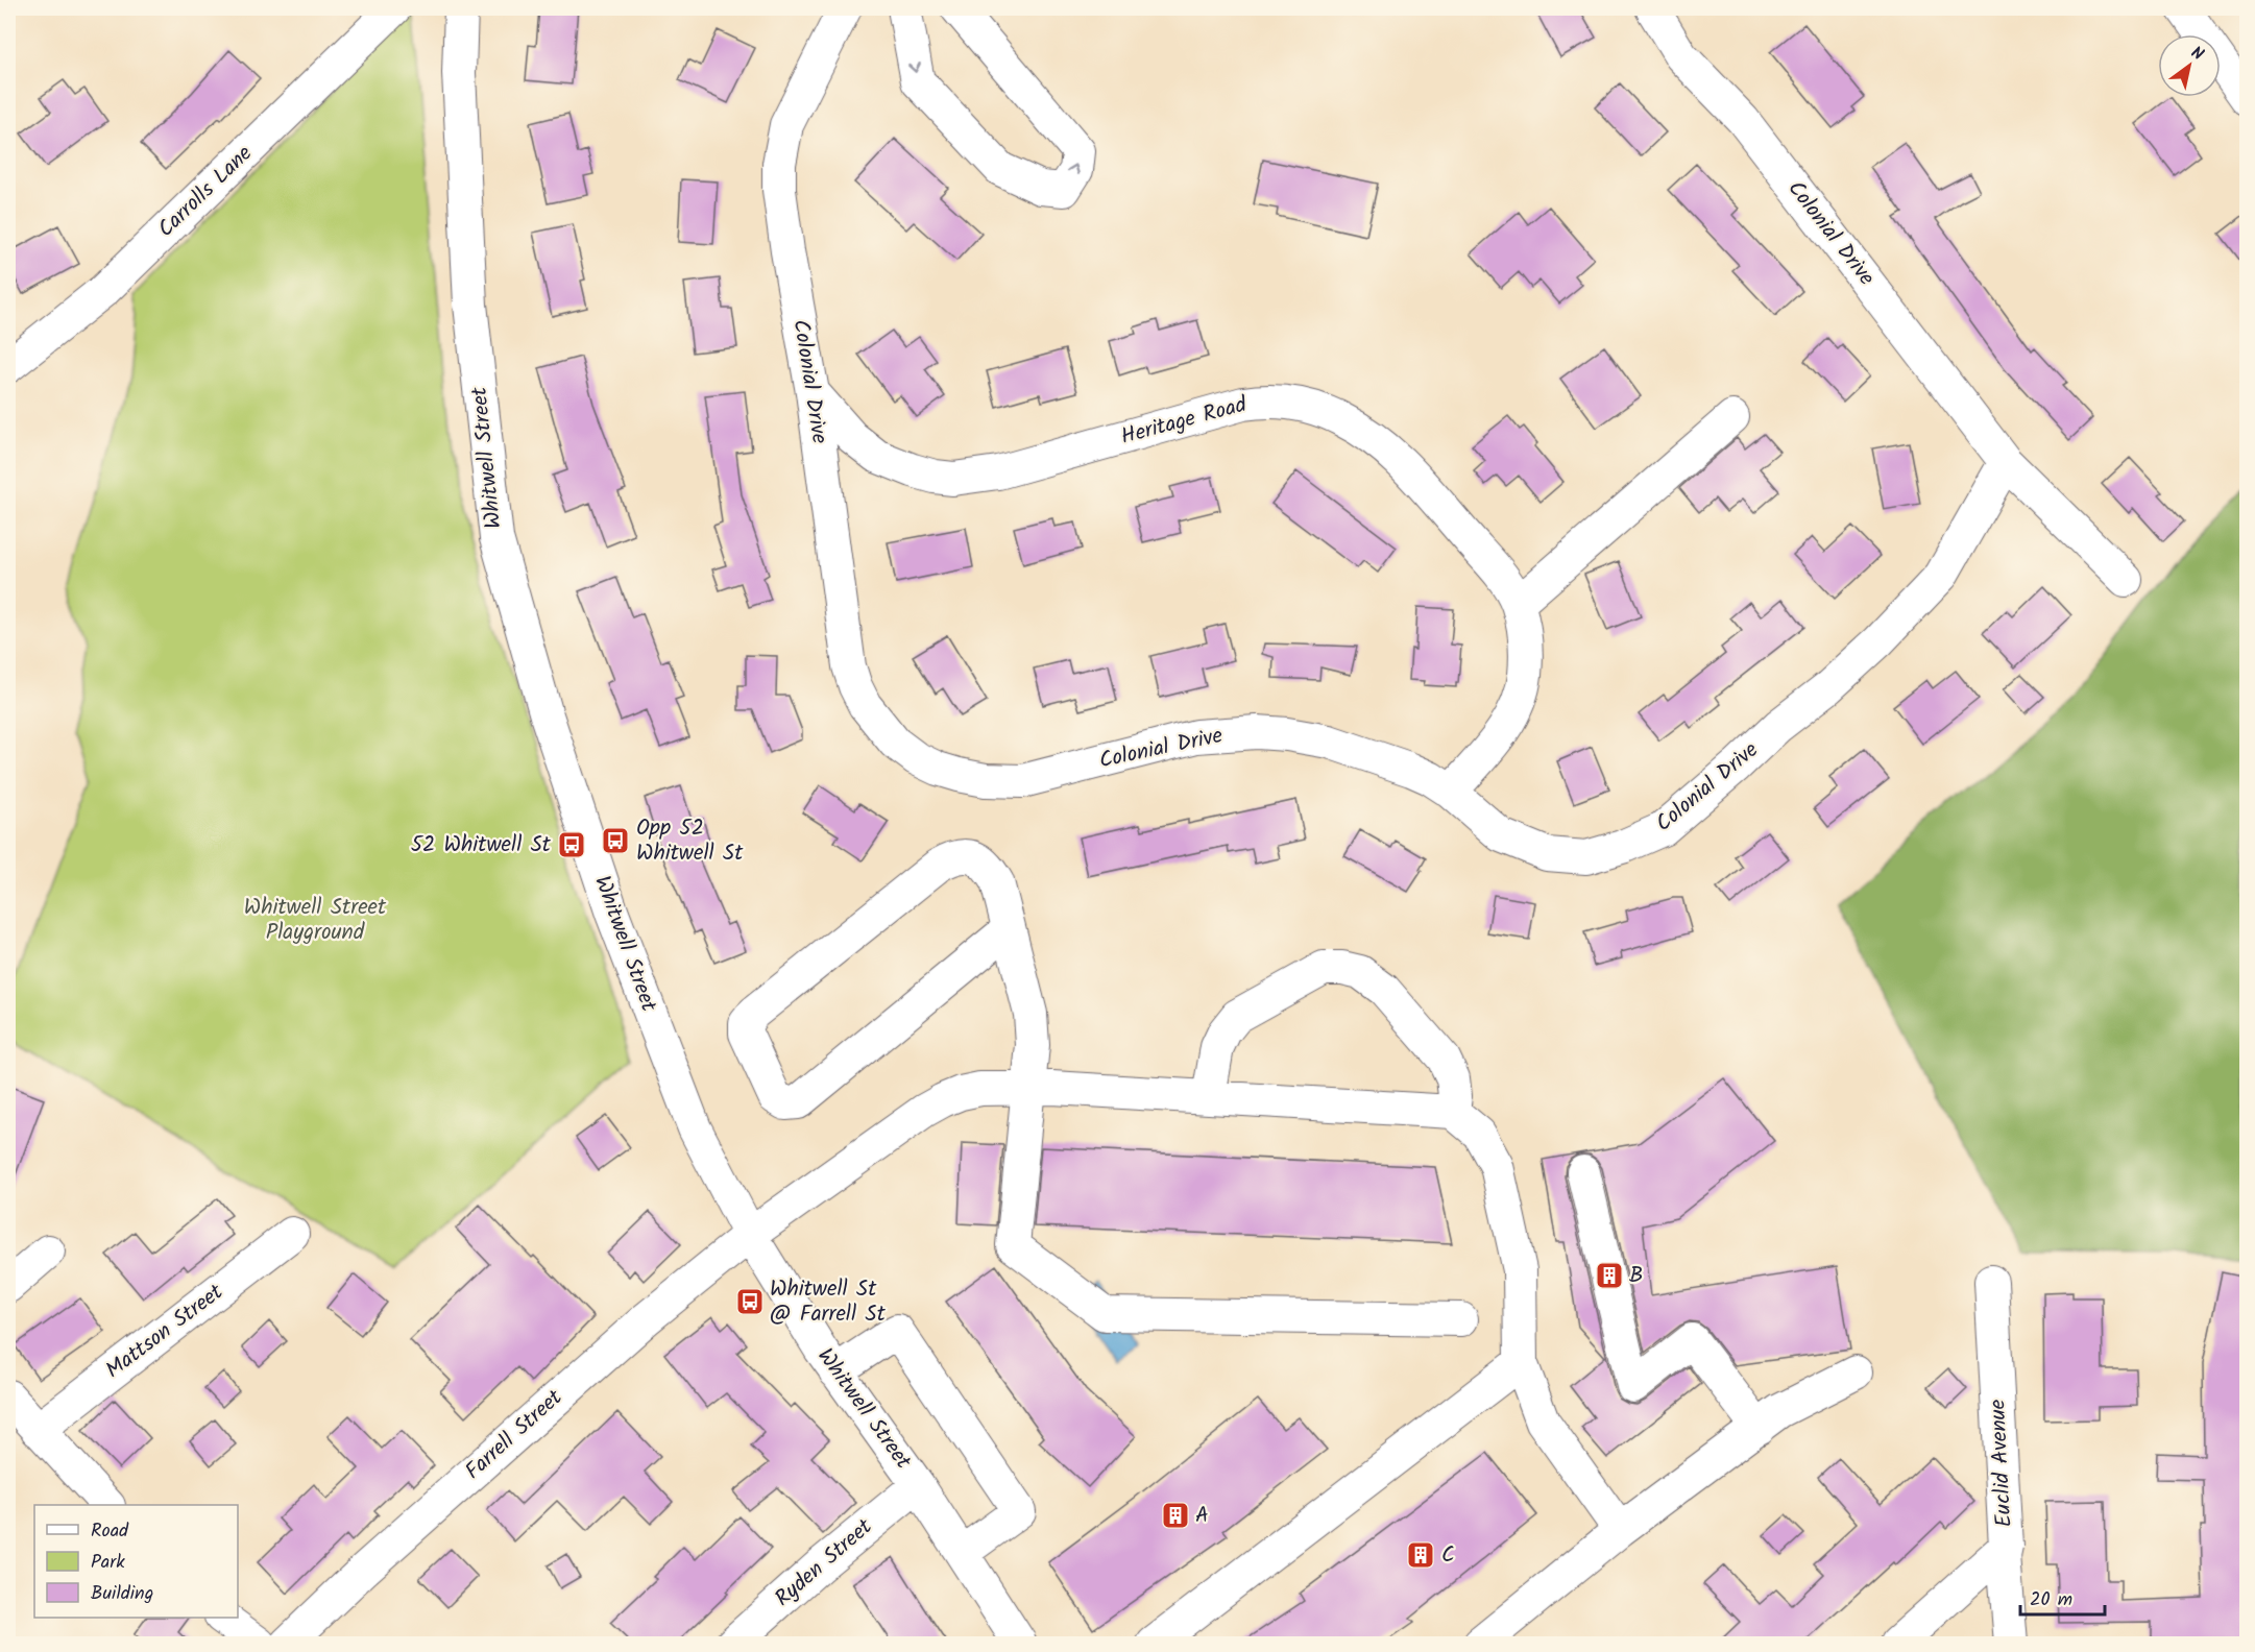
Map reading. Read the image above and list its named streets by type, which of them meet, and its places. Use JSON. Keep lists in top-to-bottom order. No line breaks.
{"streets":{"street":["Carrolls Lane","Colonial Drive","Heritage Road","Whitwell Street","Mattson Street","Farrell Street","Euclid Avenue","Ryden Street"]},"crossings":[["Colonial Drive","Heritage Road"],["Whitwell Street","Farrell Street"],["Whitwell Street","Ryden Street"]],"parks":["Whitwell Street Playground"],"places":{"bus stop":["Opp 52 Whitwell St","52 Whitwell St","Whitwell St @ Farrell St"],"building":["B","A","C"]},"legend":["Road","Park","Building"],"scale_bar":"20 m","north":"top right"}
